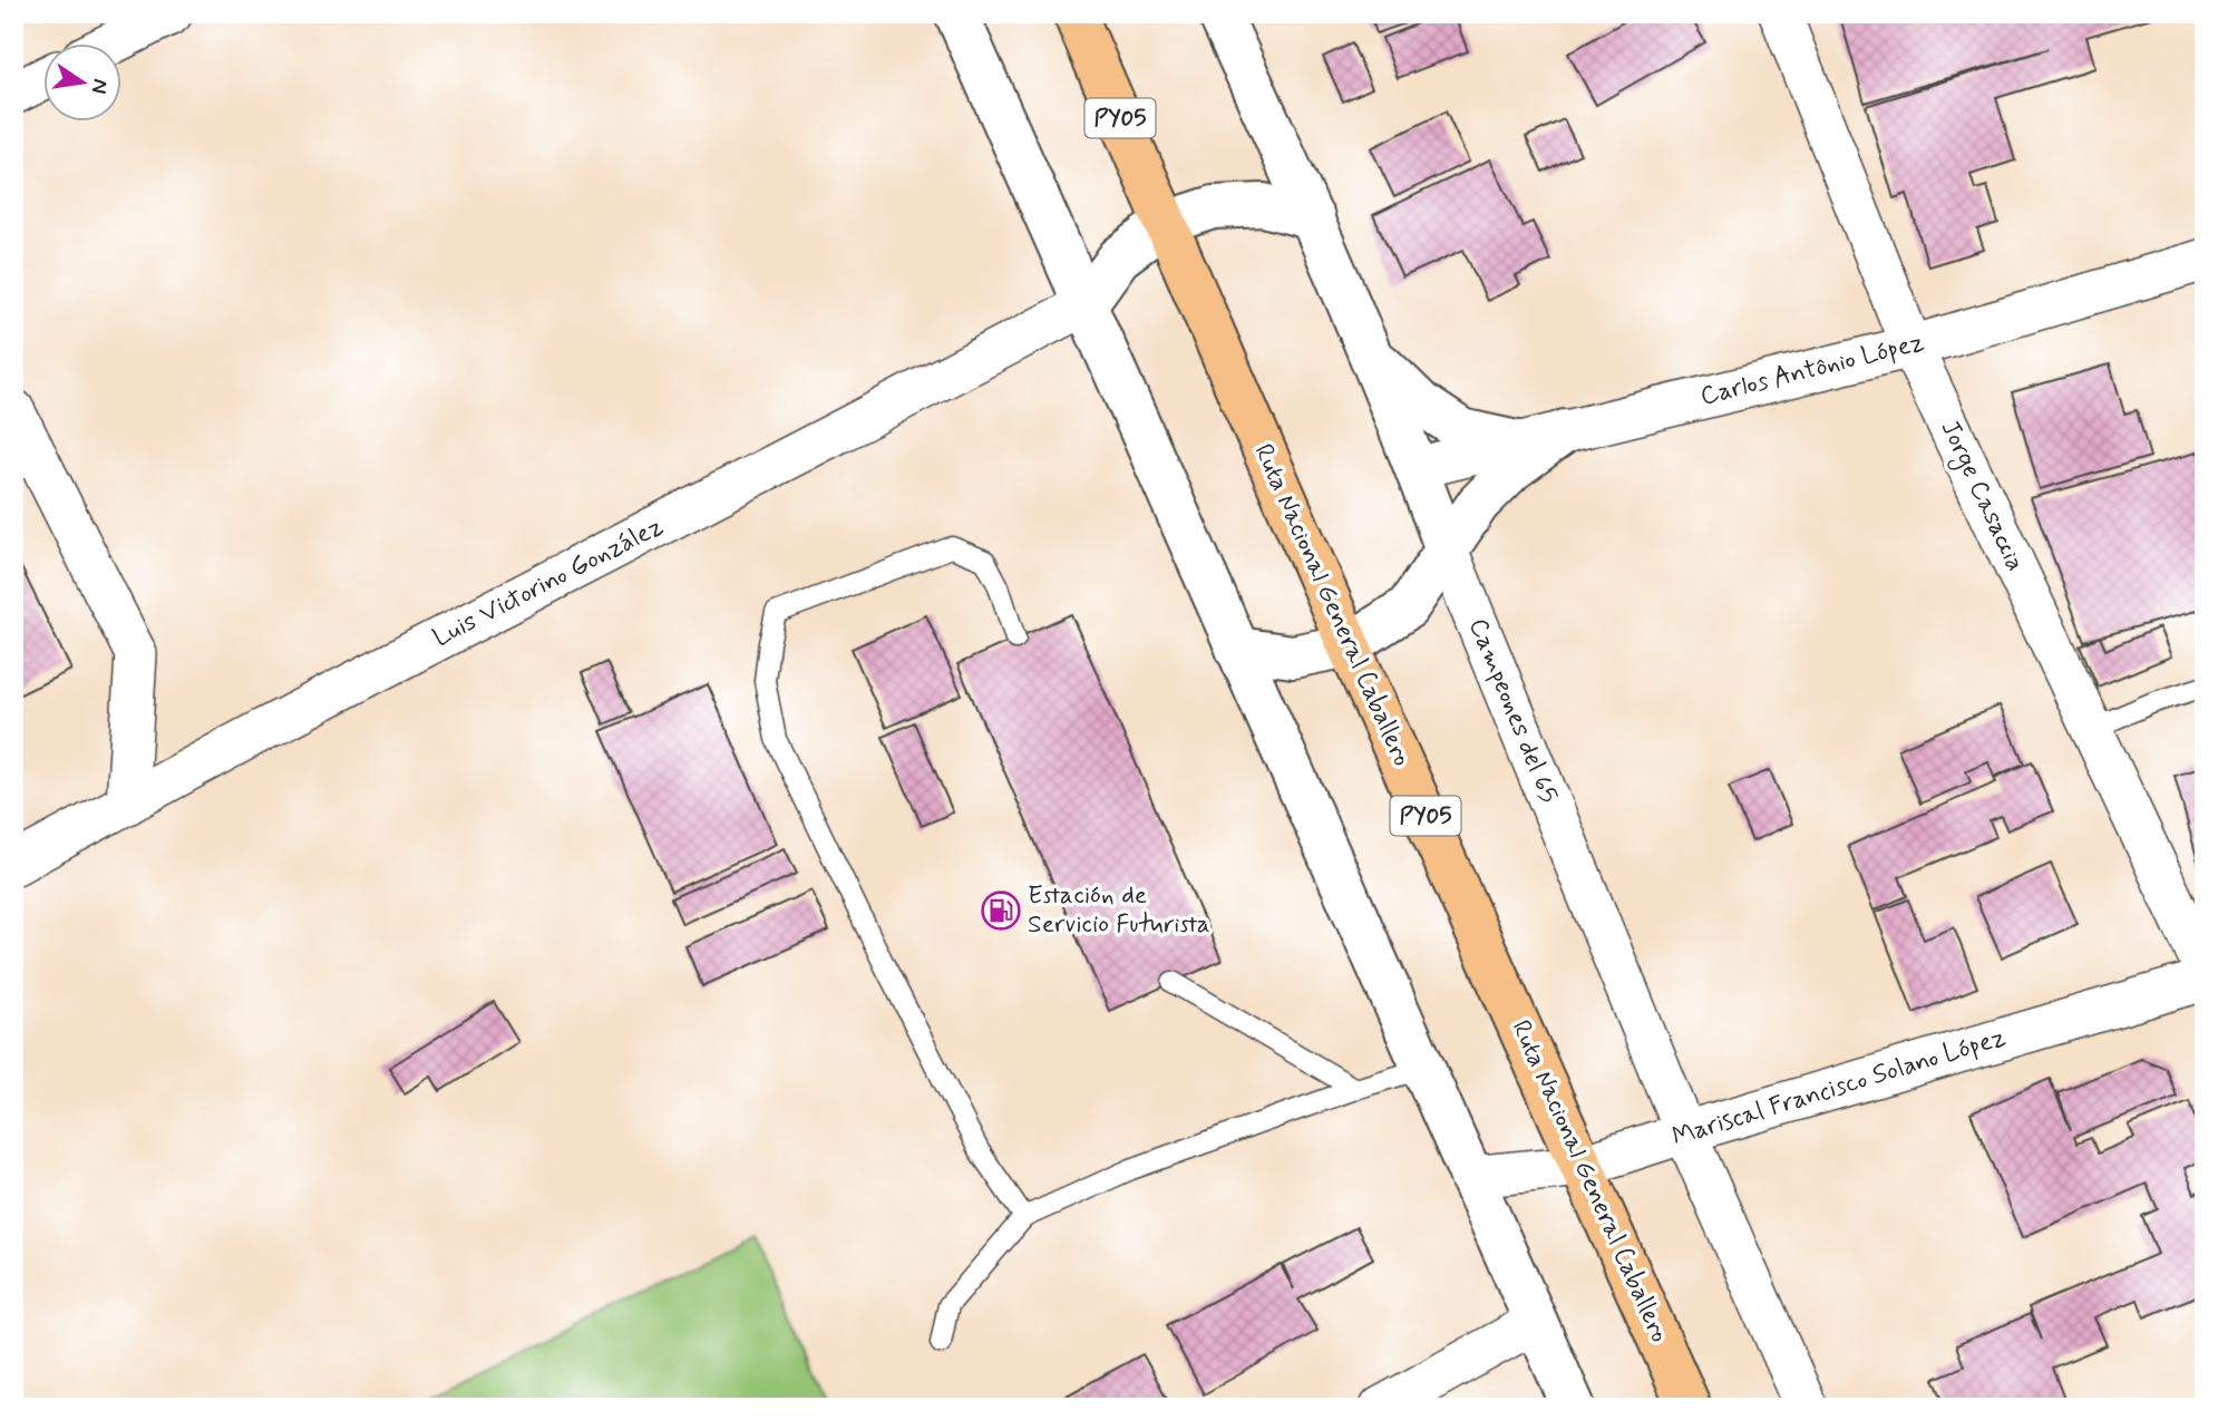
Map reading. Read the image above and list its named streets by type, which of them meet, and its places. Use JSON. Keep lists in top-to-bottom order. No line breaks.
{"streets":{"highway":["PY05","Ruta Nacional General Caballero"],"street":["Carlos Antônio López","Jorge Casaccia","Luis Victorino González","Campeones del 65","Mariscal Francisco Solano López"]},"crossings":[["Carlos Antônio López","Jorge Casaccia"],["Carlos Antônio López","Campeones del 65"],["Ruta Nacional General Caballero","Mariscal Francisco Solano López"],["Campeones del 65","Mariscal Francisco Solano López"]],"places":{"fuel station":["Estación de Servicio Futurista"]},"north":"right"}
